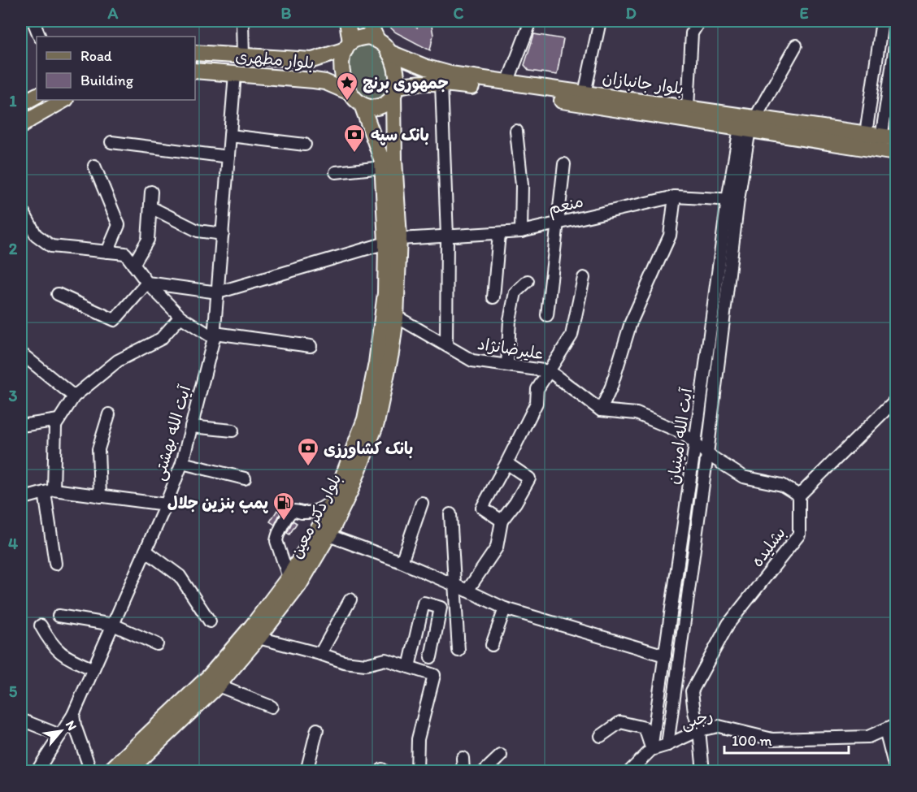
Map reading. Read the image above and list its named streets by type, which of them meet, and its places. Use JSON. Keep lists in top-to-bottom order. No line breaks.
{"streets":{"main road":["بلوار مطهری","بلوار جانبازان","بلوار دکتر معین"],"street":["منعم","علیرضانژاد","آیت الله بهشتی","آیت الله امینیان","بشلیده","رجبی"]},"crossings":[["بلوار مطهری","بلوار جانبازان"],["بلوار مطهری","آیت الله بهشتی"],["بلوار مطهری","بلوار دکتر معین"],["بلوار جانبازان","آیت الله امینیان"],["بلوار جانبازان","بلوار دکتر معین"],["منعم","آیت الله بهشتی"],["منعم","آیت الله امینیان"],["منعم","بلوار دکتر معین"],["علیرضانژاد","بلوار دکتر معین"],["آیت الله امینیان","رجبی"],["بشلیده","رجبی"]],"places":{"place":["جمهوری برنج"],"bank":["بانک سپه","بانک کشاورزی"],"fuel station":["پمپ بنزین جلال"]},"legend":["Road","Building"],"scale_bar":"100 m","north":"top right","grid":{"columns":["A","B","C","D","E"],"rows":["1","2","3","4","5"]}}
